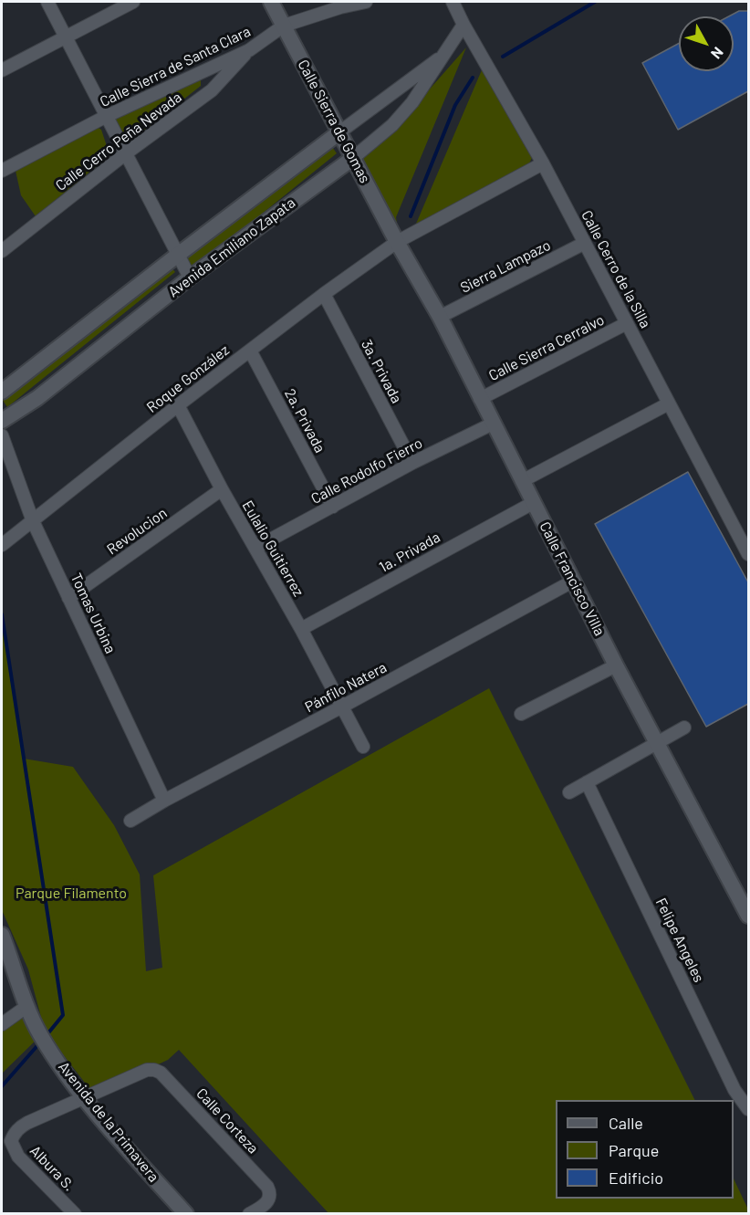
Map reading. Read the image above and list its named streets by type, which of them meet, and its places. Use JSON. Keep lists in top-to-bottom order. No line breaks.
{"streets":{"street":["Calle Sierra de Santa Clara","Calle Sierra de Gomas","Calle Cerro Peña Nevada","Avenida Emiliano Zapata","Sierra Lampazo","Calle Cerro de la Silla","Calle Sierra Cerralvo","3a. Privada","Roque González","2a. Privada","Calle Rodolfo Fierro","Revolucion","Eulalio Guitierrez","1a. Privada","Calle Francisco Villa","Tomas Urbina","Pánfilo Natera","Felipe Angeles","Calle Corteza","Avenida de la Primavera","Albura S."]},"crossings":[["Calle Sierra de Santa Clara","Calle Sierra de Gomas"],["Calle Sierra de Santa Clara","Calle Cerro Peña Nevada"],["Calle Sierra de Gomas","Avenida Emiliano Zapata"],["Calle Sierra de Gomas","Roque González"],["Calle Sierra de Gomas","Calle Francisco Villa"],["Avenida Emiliano Zapata","Calle Cerro de la Silla"],["Sierra Lampazo","Calle Cerro de la Silla"],["Sierra Lampazo","Calle Francisco Villa"],["Calle Cerro de la Silla","Calle Sierra Cerralvo"],["Calle Cerro de la Silla","Roque González"],["Calle Sierra Cerralvo","Calle Francisco Villa"],["3a. Privada","Roque González"],["3a. Privada","Calle Rodolfo Fierro"],["Roque González","2a. Privada"],["Roque González","Eulalio Guitierrez"],["Roque González","Calle Francisco Villa"],["Roque González","Tomas Urbina"],["2a. Privada","Calle Rodolfo Fierro"],["Calle Rodolfo Fierro","Eulalio Guitierrez"],["Calle Rodolfo Fierro","Calle Francisco Villa"],["Revolucion","Eulalio Guitierrez"],["Revolucion","Tomas Urbina"],["Eulalio Guitierrez","1a. Privada"],["Eulalio Guitierrez","Pánfilo Natera"],["1a. Privada","Calle Francisco Villa"],["Calle Francisco Villa","Pánfilo Natera"],["Tomas Urbina","Pánfilo Natera"],["Calle Corteza","Avenida de la Primavera"],["Calle Corteza","Albura S."],["Avenida de la Primavera","Albura S."]],"parks":["Parque Filamento"],"legend":["Calle","Parque","Edificio"],"north":"bottom right"}
